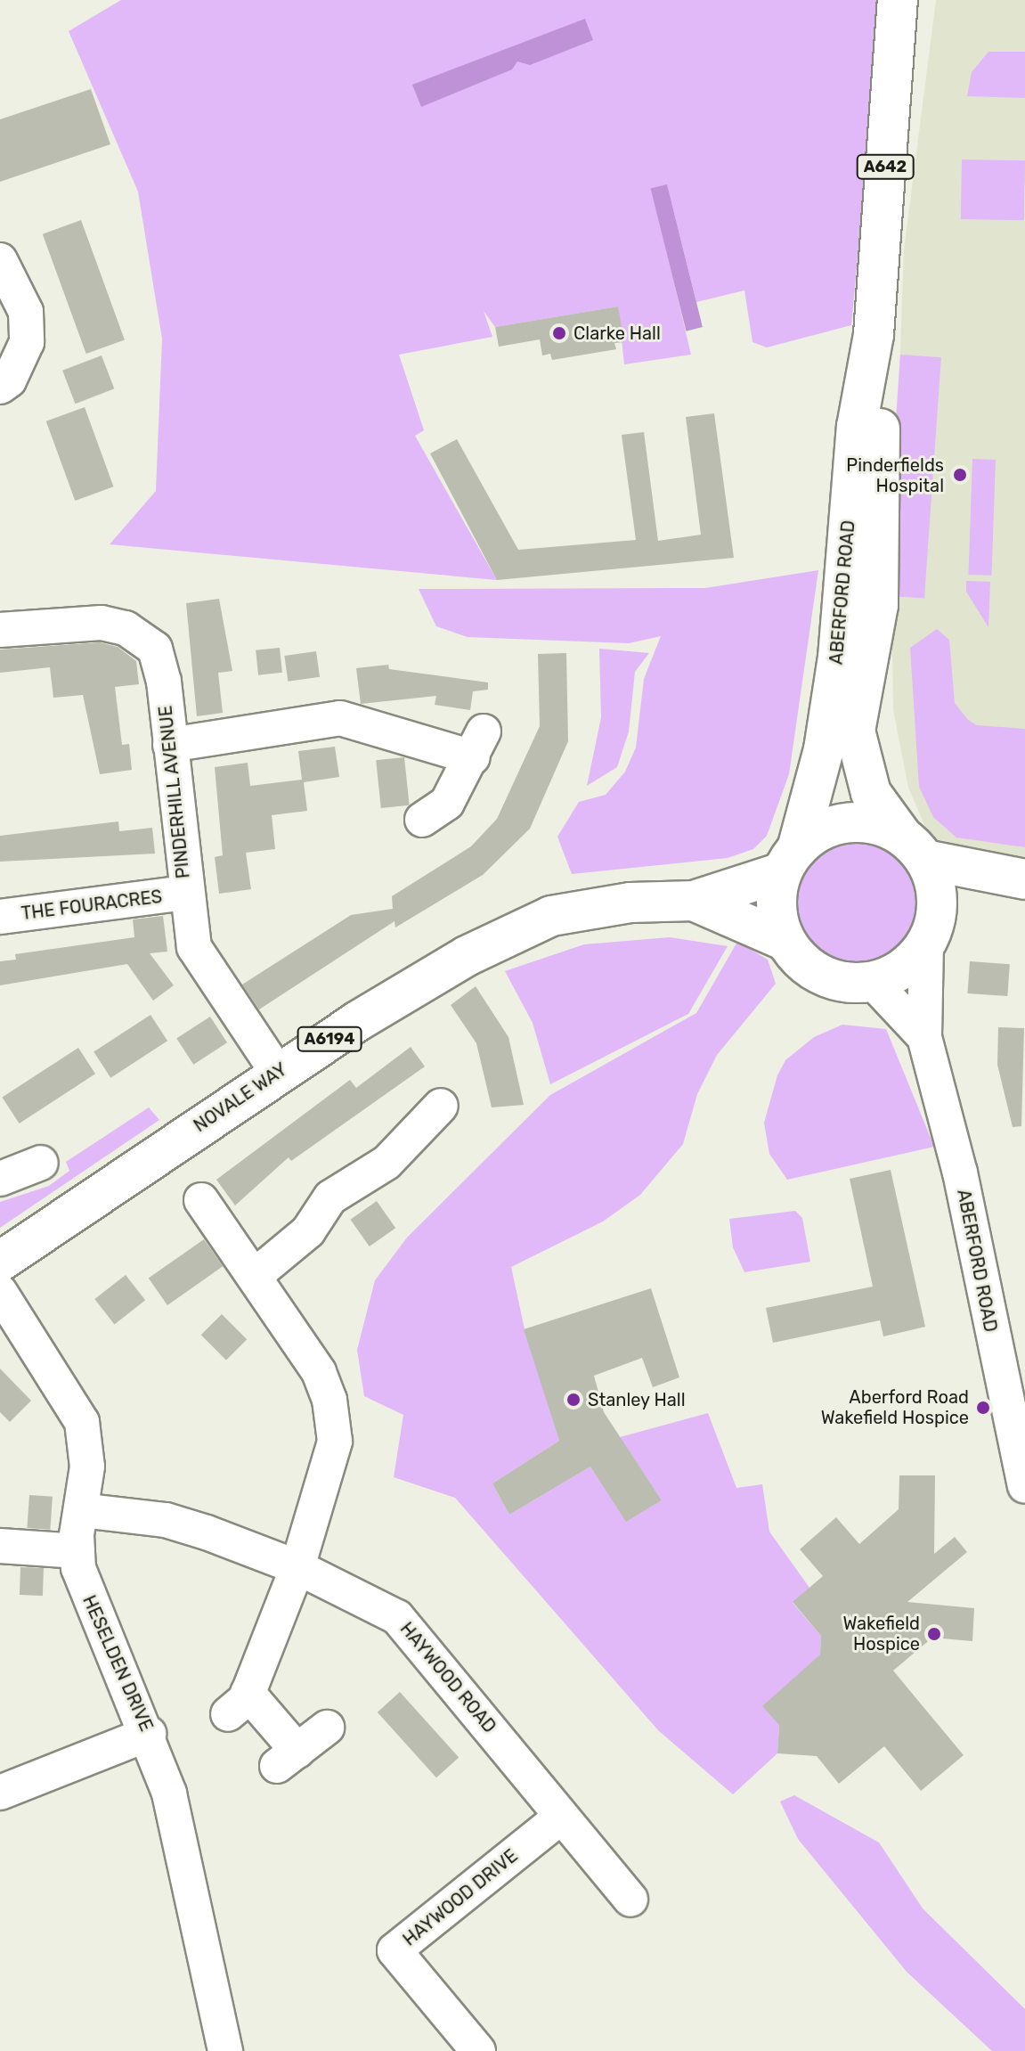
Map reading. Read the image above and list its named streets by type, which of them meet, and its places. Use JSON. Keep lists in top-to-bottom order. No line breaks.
{"streets":{"main road":["A642","ABERFORD ROAD","A6194","NOVALE WAY"],"street":["PINDERHILL AVENUE","THE FOURACRES","HESELDEN DRIVE","HAYWOOD ROAD","HAYWOOD DRIVE"]},"crossings":[["ABERFORD ROAD","A6194"],["ABERFORD ROAD","NOVALE WAY"],["PINDERHILL AVENUE","THE FOURACRES"],["PINDERHILL AVENUE","NOVALE WAY"],["A6194","NOVALE WAY"],["HESELDEN DRIVE","HAYWOOD ROAD"],["HAYWOOD ROAD","HAYWOOD DRIVE"]],"places":["Clarke Hall","Pinderfields Hospital","Stanley Hall","Aberford Road Wakefield Hospice","Wakefield Hospice"]}
